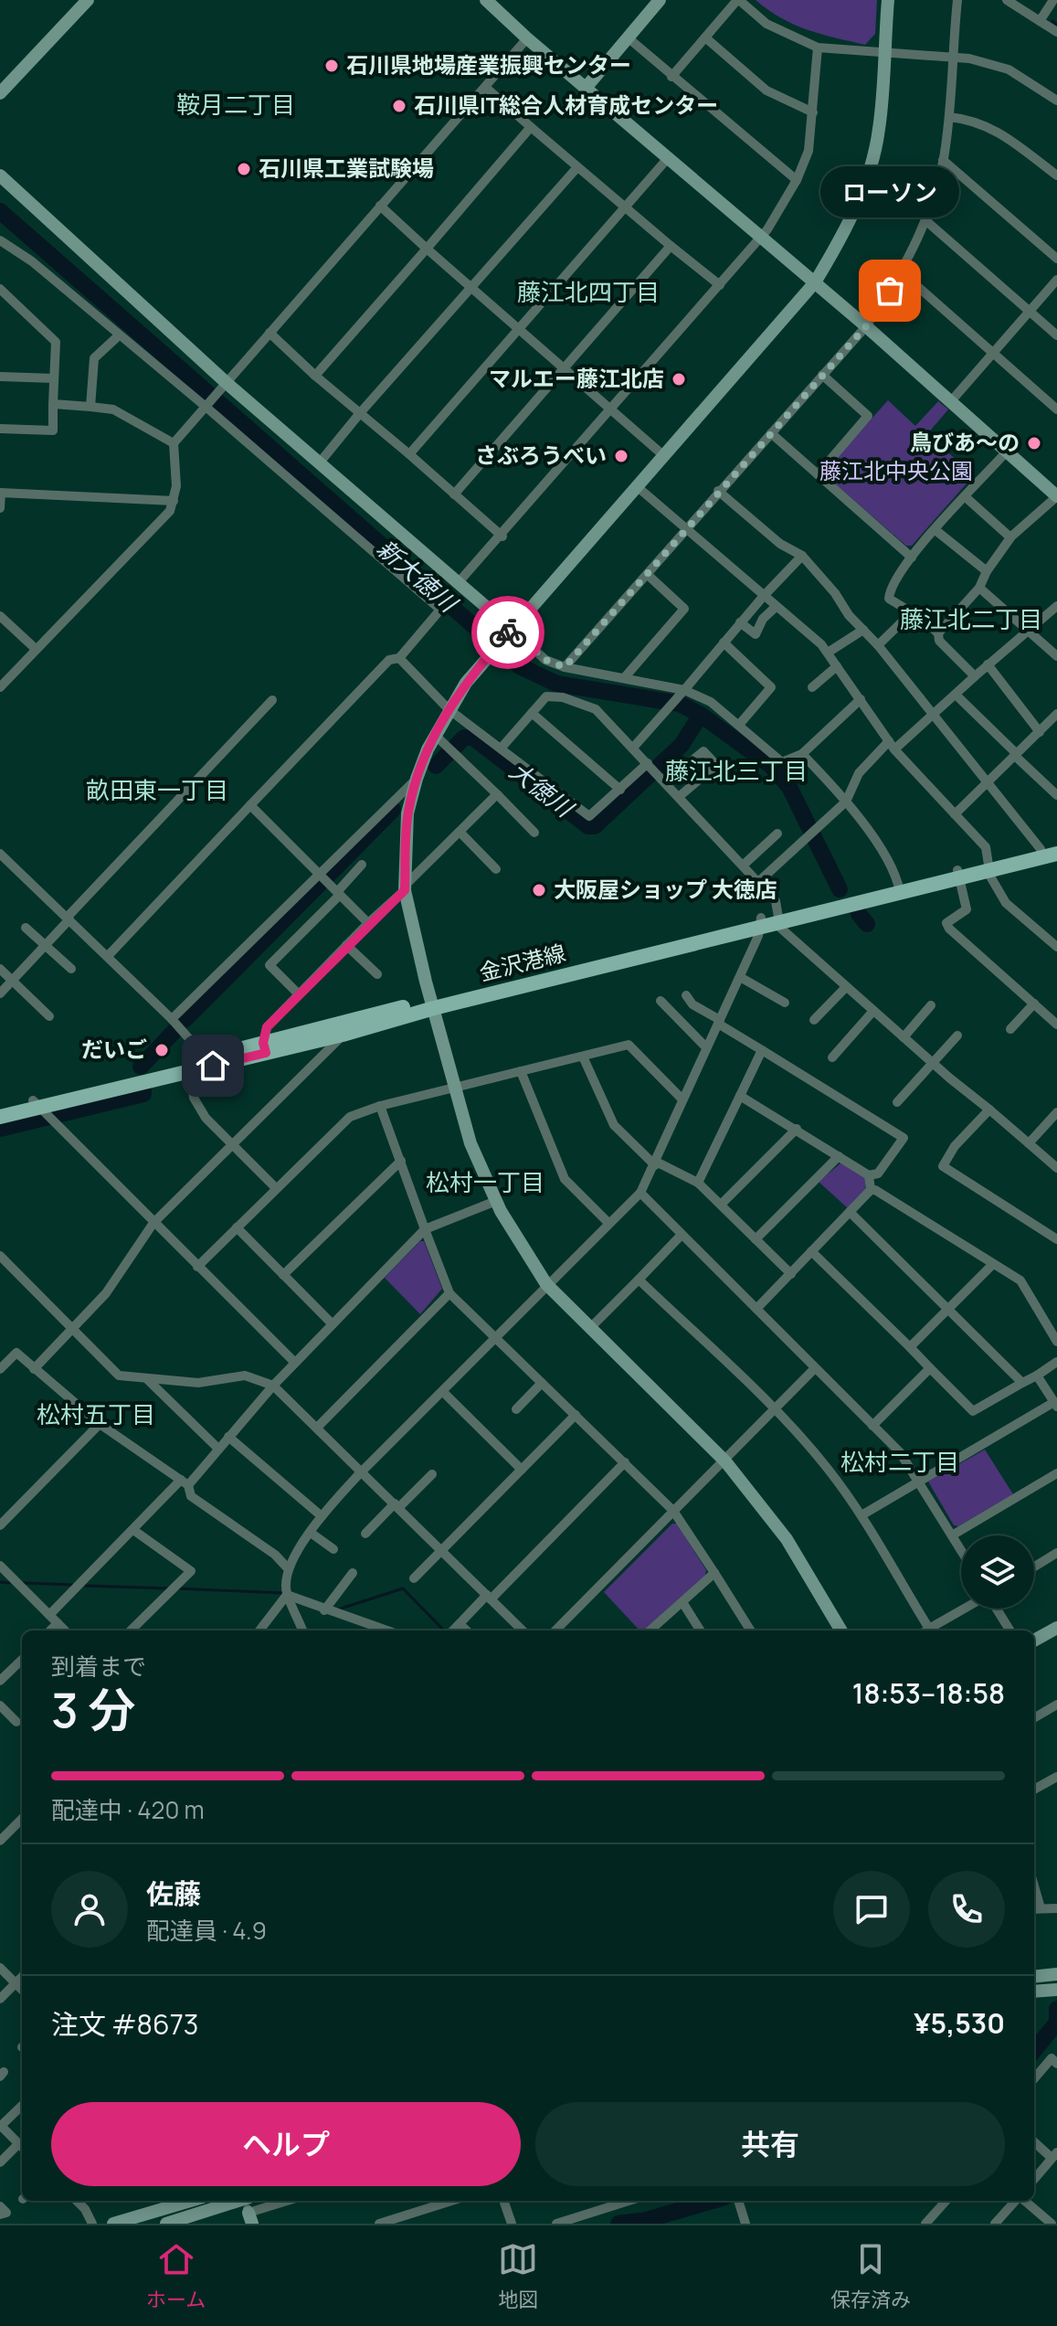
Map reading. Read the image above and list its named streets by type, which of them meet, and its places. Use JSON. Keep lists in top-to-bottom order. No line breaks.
{"streets":{"main road":["金沢港線"]},"districts":["鞍月二丁目","藤江北四丁目","藤江北二丁目","藤江北三丁目","畝田東一丁目","松村一丁目","松村五丁目","松村二丁目"],"water":["新大徳川","大徳川"],"parks":["藤江北中央公園"],"places":["石川県地場産業振興センター","石川県IT総合人材育成センター","石川県工業試験場","ローソン","マルエー藤江北店","鳥びあ〜の","さぶろうべい","大阪屋ショップ 大徳店","だいご"],"page":{"bubble":"ローソン","heading":["3 分","到着まで","18:53–18:58"],"panel":["佐藤","配達員 · 4.9","注文 #8673","¥5,530"],"bar":"配達中 · 420 m","buttons":["ヘルプ","共有"],"tabs":["ホーム","地図","保存済み"]}}
